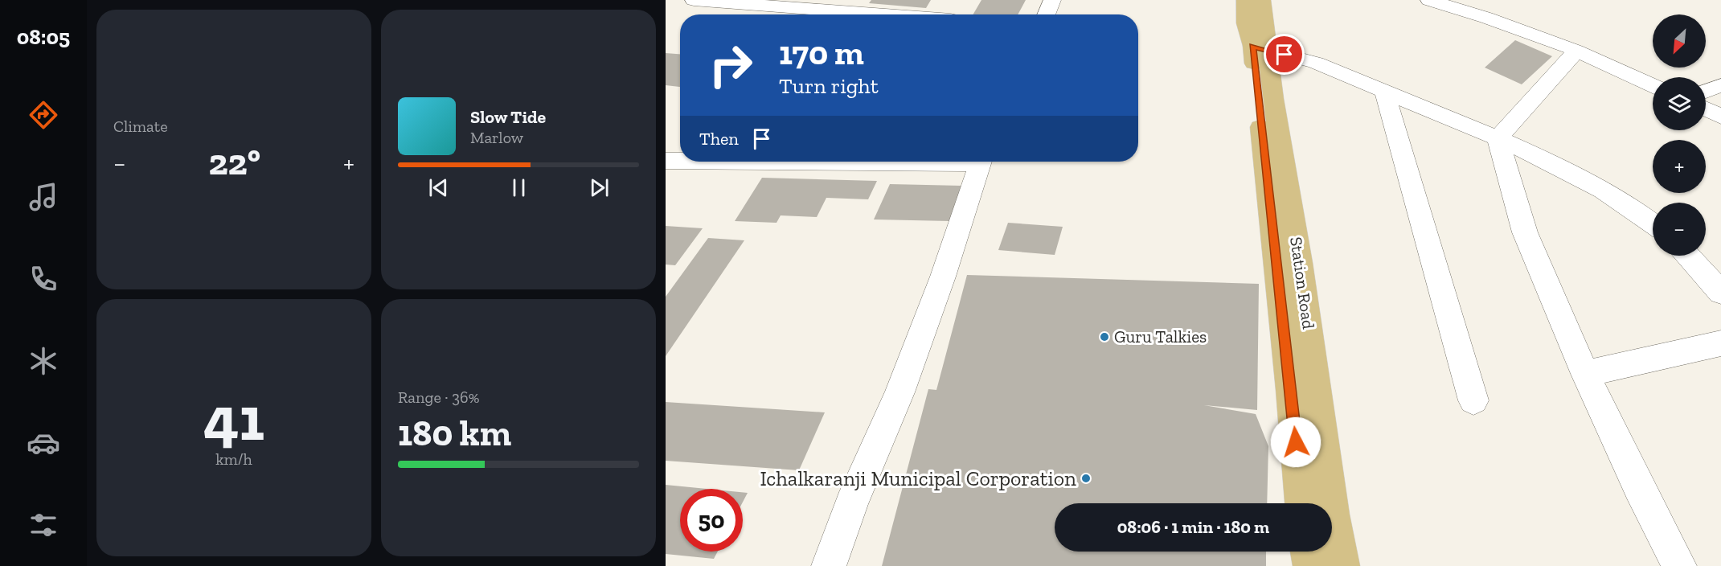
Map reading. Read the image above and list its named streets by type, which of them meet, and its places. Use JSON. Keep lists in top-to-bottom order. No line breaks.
{"streets":{"main road":["Station Road"]},"places":["Guru Talkies","Ichalkaranji Municipal Corporation"],"north":"bottom left","page":{"tabs":"08:05","tile":["Climate",["41","km/h"],["Range · 36%","180 km"]],"map_buttons":["+","−"],"turn":["170 m","Turn right"],"song":["Slow Tide","Marlow"],"then":"Then","heat":["−","22°","+"],"limit":"50","trip":"08:06 · 1 min · 180 m"}}
